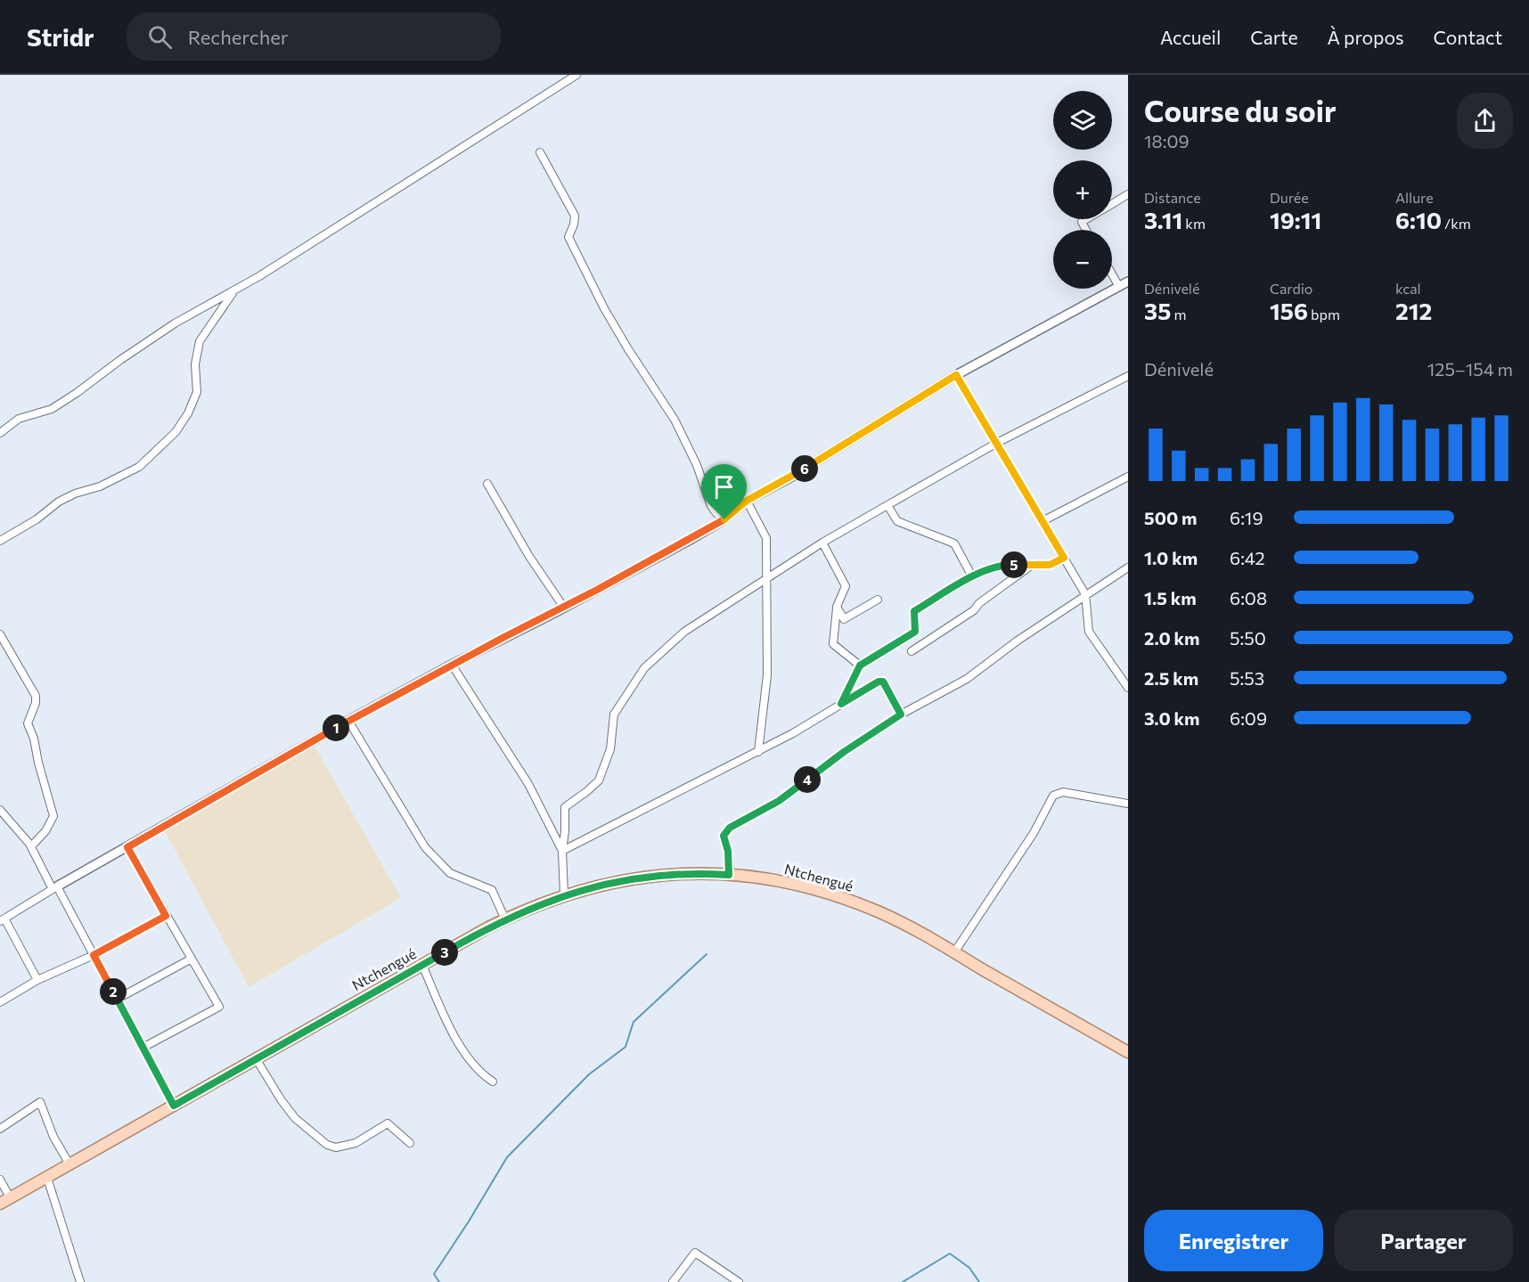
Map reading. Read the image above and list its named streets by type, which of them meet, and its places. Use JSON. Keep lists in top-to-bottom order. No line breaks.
{"streets":{"main road":["Ntchengué"]},"page":{"header":"Stridr","search":"Rechercher","nav":["Accueil","Carte","À propos","Contact"],"heading":["Course du soir","18:09"],"map_buttons":["+","−"],"stats":[["Distance","3.11 km"],["Durée","19:11"],["Allure","6:10 /km"],["Dénivelé","35 m"],["Cardio","156 bpm"],["kcal","212"]],"chart":["Dénivelé","125–154 m"],"pins":["6","5","1","4","3","2"],"list":[{"name":"500 m","note":"6:19"},{"name":"1.0 km","note":"6:42"},{"name":"1.5 km","note":"6:08"},{"name":"2.0 km","note":"5:50"},{"name":"2.5 km","note":"5:53"},{"name":"3.0 km","note":"6:09"}],"buttons":["Enregistrer","Partager"]}}
